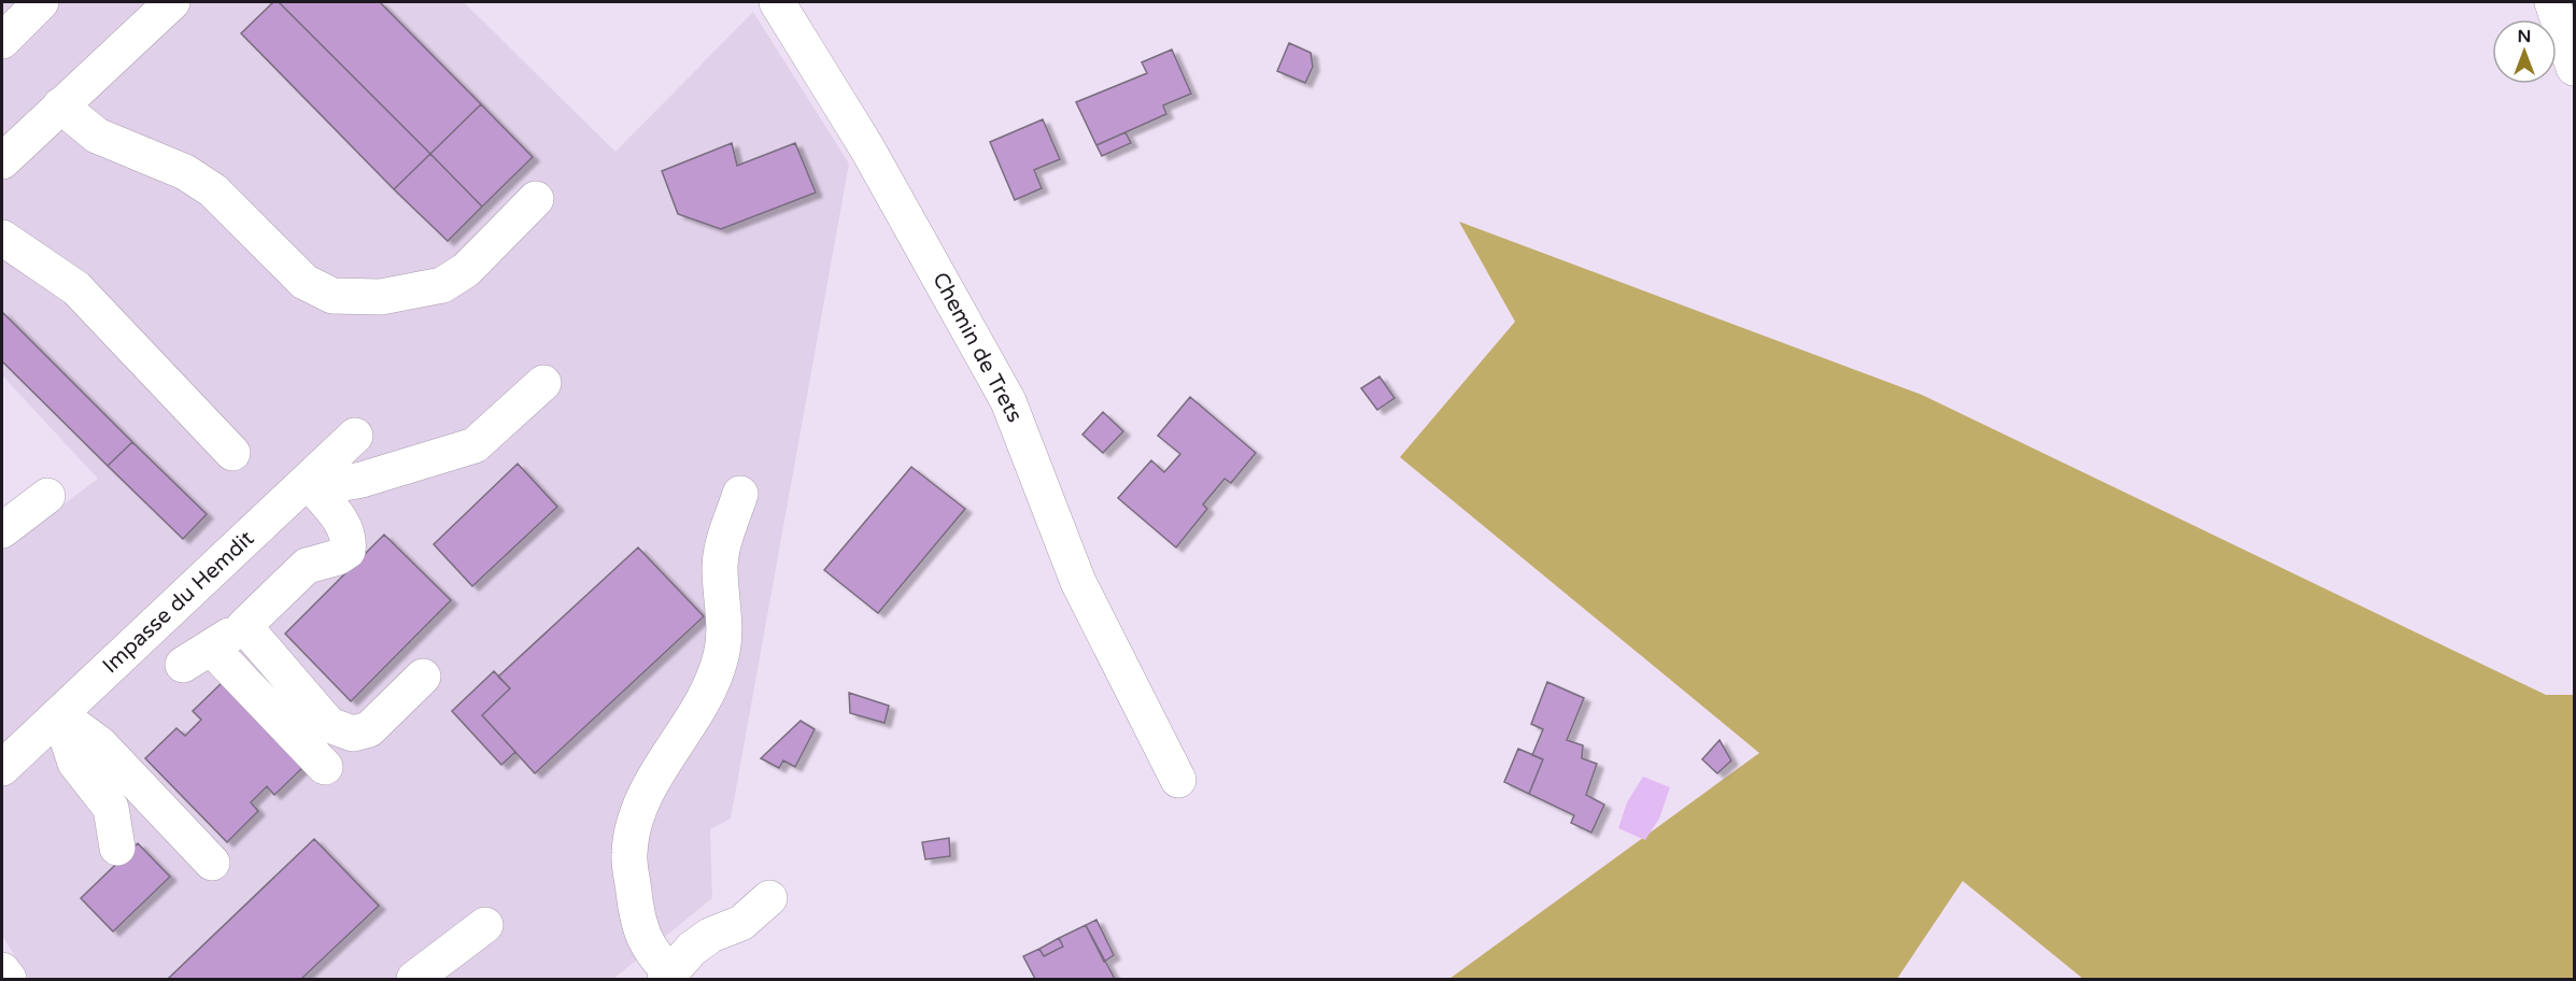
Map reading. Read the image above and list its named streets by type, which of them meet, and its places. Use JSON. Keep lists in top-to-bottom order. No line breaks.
{"streets":{"street":["Chemin de Trets","Impasse du Hemdit"]},"north":"top"}
